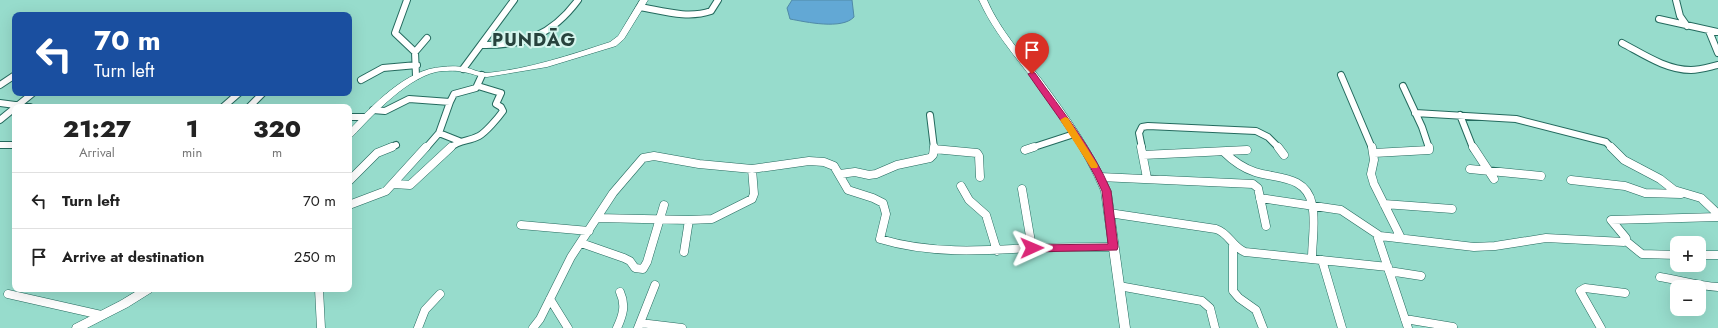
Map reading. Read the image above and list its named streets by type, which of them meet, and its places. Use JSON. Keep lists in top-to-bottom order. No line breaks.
{"districts":["PUNDĀG"],"page":{"turn":["70 m","Turn left"],"eta":["21:27","Arrival","1","min","320","m"],"list":[{"name":"Turn left","value":"70 m"},{"name":"Arrive at destination","value":"250 m"}],"map_buttons":["+","−"]}}
